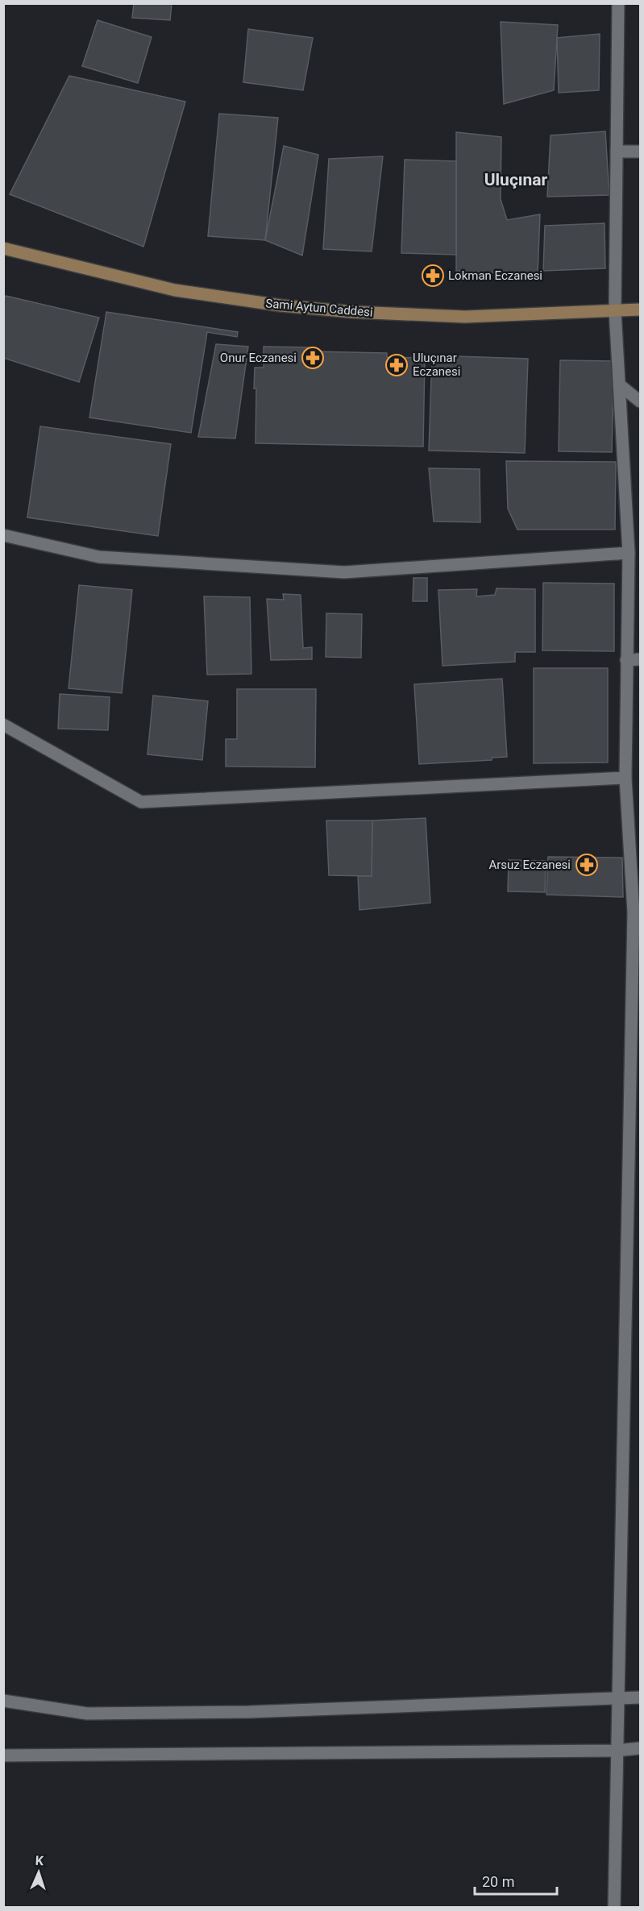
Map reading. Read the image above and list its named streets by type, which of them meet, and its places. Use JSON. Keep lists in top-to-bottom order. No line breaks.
{"streets":{"main road":["Sami Aytun Caddesi"]},"districts":["Uluçınar"],"places":{"pharmacy":["Lokman Eczanesi","Onur Eczanesi","Uluçınar Eczanesi","Arsuz Eczanesi"]},"scale_bar":"20 m","north":"top"}
